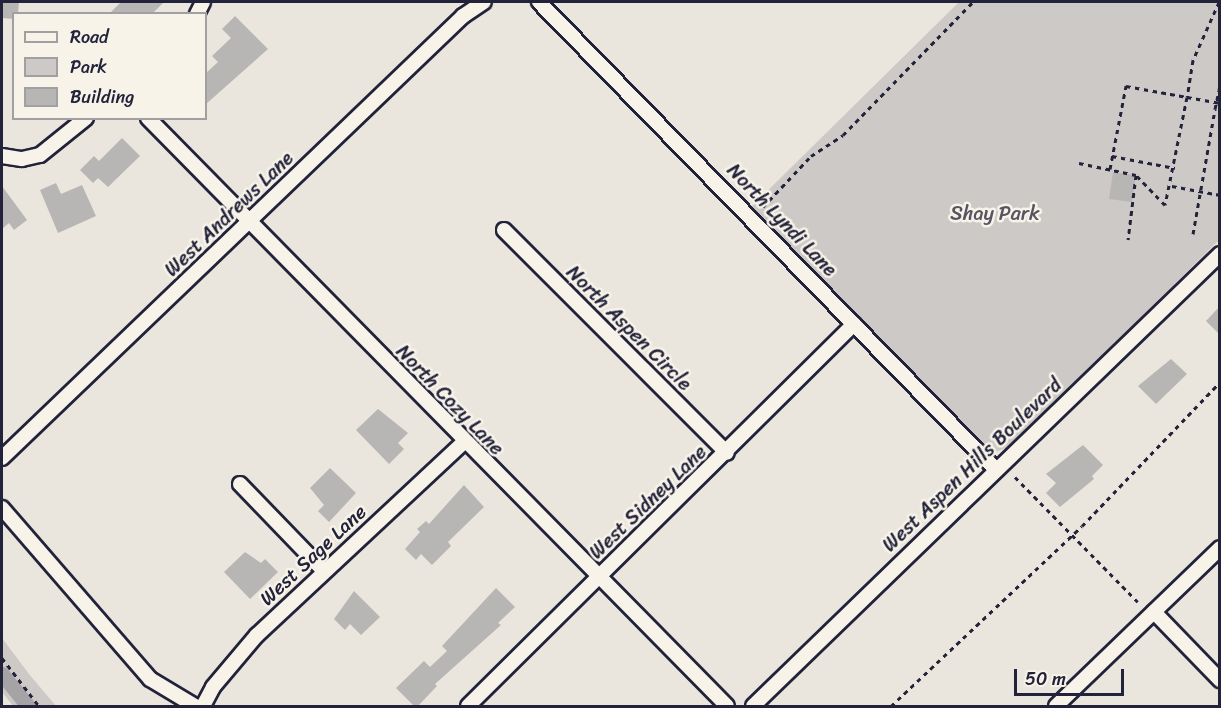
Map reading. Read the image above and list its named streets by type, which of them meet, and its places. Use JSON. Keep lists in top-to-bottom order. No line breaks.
{"streets":{"street":["West Andrews Lane","North Lyndi Lane","North Aspen Circle","North Cozy Lane","West Aspen Hills Boulevard","West Sidney Lane","West Sage Lane"]},"crossings":[["West Andrews Lane","North Cozy Lane"],["North Lyndi Lane","West Aspen Hills Boulevard"],["North Lyndi Lane","West Sidney Lane"],["North Aspen Circle","West Sidney Lane"],["North Cozy Lane","West Sidney Lane"],["North Cozy Lane","West Sage Lane"]],"parks":["Shay Park"],"legend":["Road","Park","Building"],"scale_bar":"50 m"}
